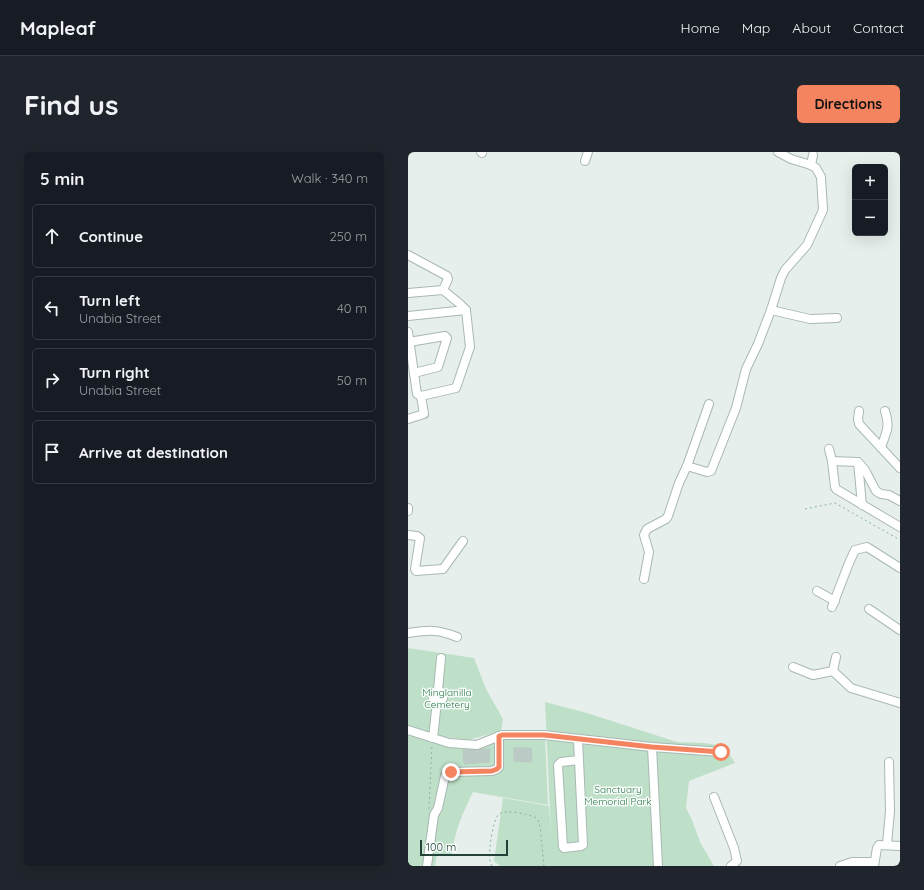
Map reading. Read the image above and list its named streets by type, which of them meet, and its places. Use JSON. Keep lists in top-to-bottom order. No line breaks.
{"parks":["Minglanilla Cemetery","Sanctuary Memorial Park"],"scale_bar":"100 m","page":{"header":"Mapleaf","nav":["Home","Map","About","Contact"],"buttons":"Directions","title":"Find us","heading":["5 min","Walk · 340 m"],"map_buttons":["+","−"],"list":[["Continue","250 m"],["Turn left","Unabia Street","40 m"],["Turn right","Unabia Street","50 m"],"Arrive at destination"],"scale":"100 m"}}
